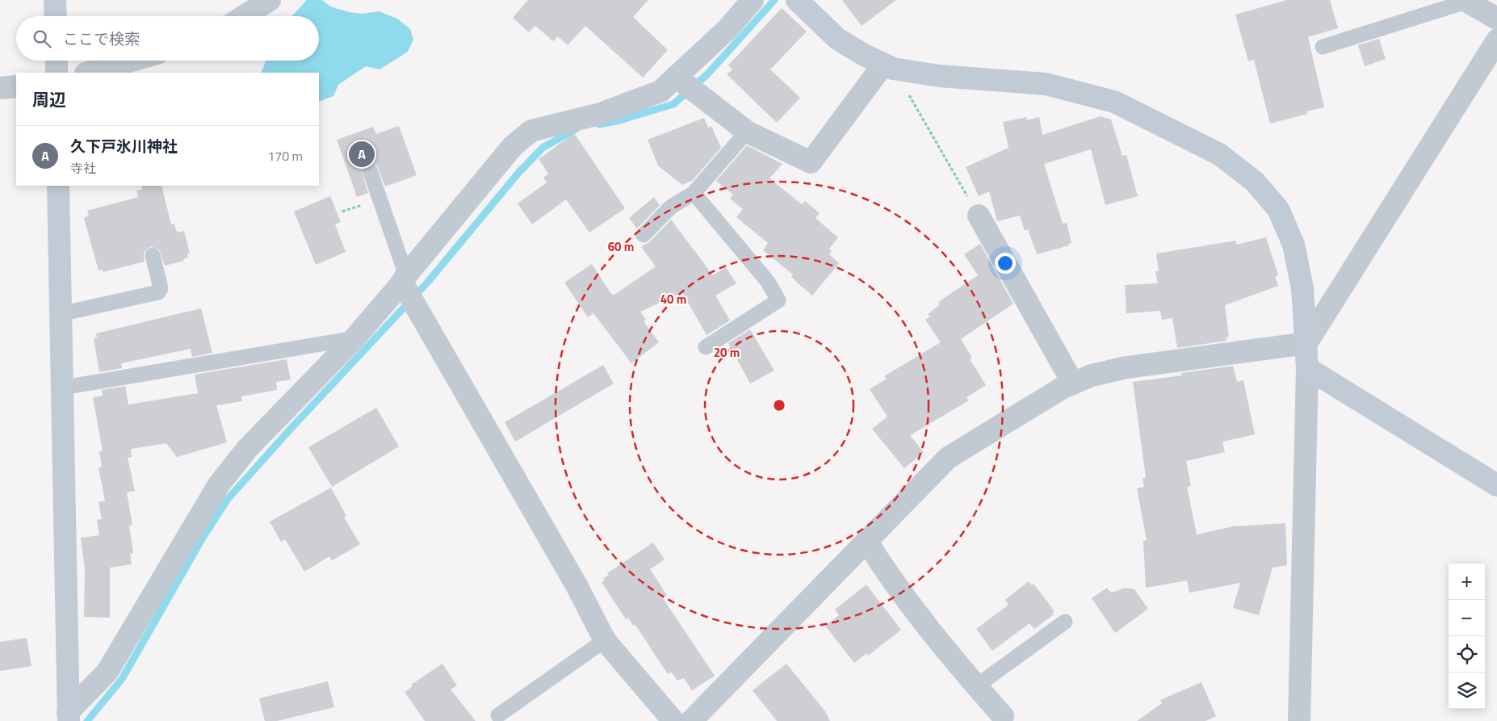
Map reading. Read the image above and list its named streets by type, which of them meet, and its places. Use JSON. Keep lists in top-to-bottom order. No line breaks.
{"page":{"search":"ここで検索","heading":"周辺","list":[{"mark":"A","name":"久下戸氷川神社","note":"寺社","value":"170 m"}],"pins":"A","map_buttons":["+","−"]},"rings":["60 m","40 m","20 m"]}
